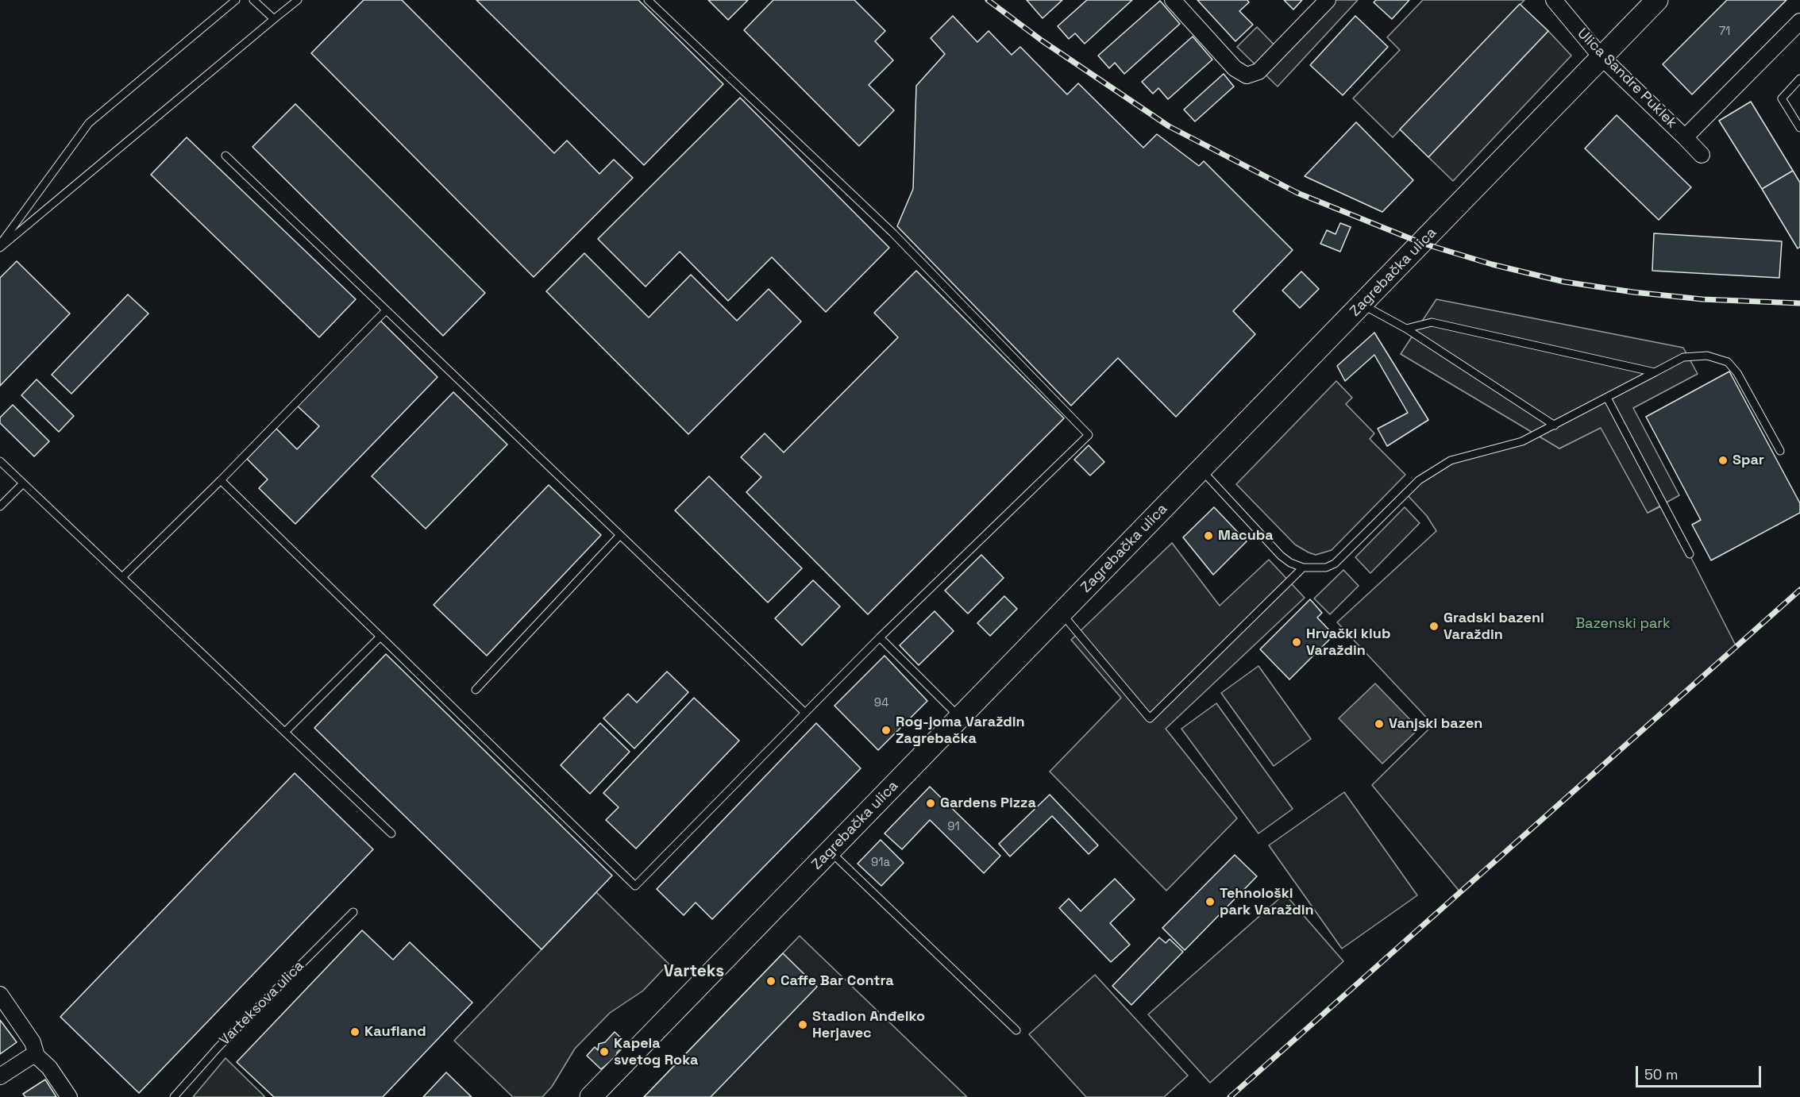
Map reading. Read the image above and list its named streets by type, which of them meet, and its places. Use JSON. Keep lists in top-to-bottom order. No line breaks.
{"streets":{"main road":["Zagrebačka ulica"],"street":["Ulica Sandre Puklek"],"lane":["Varteksova ulica"]},"crossings":[["Ulica Sandre Puklek","Zagrebačka ulica"]],"districts":["Varteks"],"parks":["Bazenski park"],"places":["Spar","Macuba","Gradski bazeni Varaždin","Hrvački klub Varaždin","Vanjski bazen","Rog-joma Varaždin Zagrebačka","Gardens Pizza","Tehnološki park Varaždin","Caffe Bar Contra","Stadion Anđelko Herjavec","Kaufland","Kapela svetog Roka"],"house_numbers":["71","94","91","91a"],"scale_bar":"50 m"}
